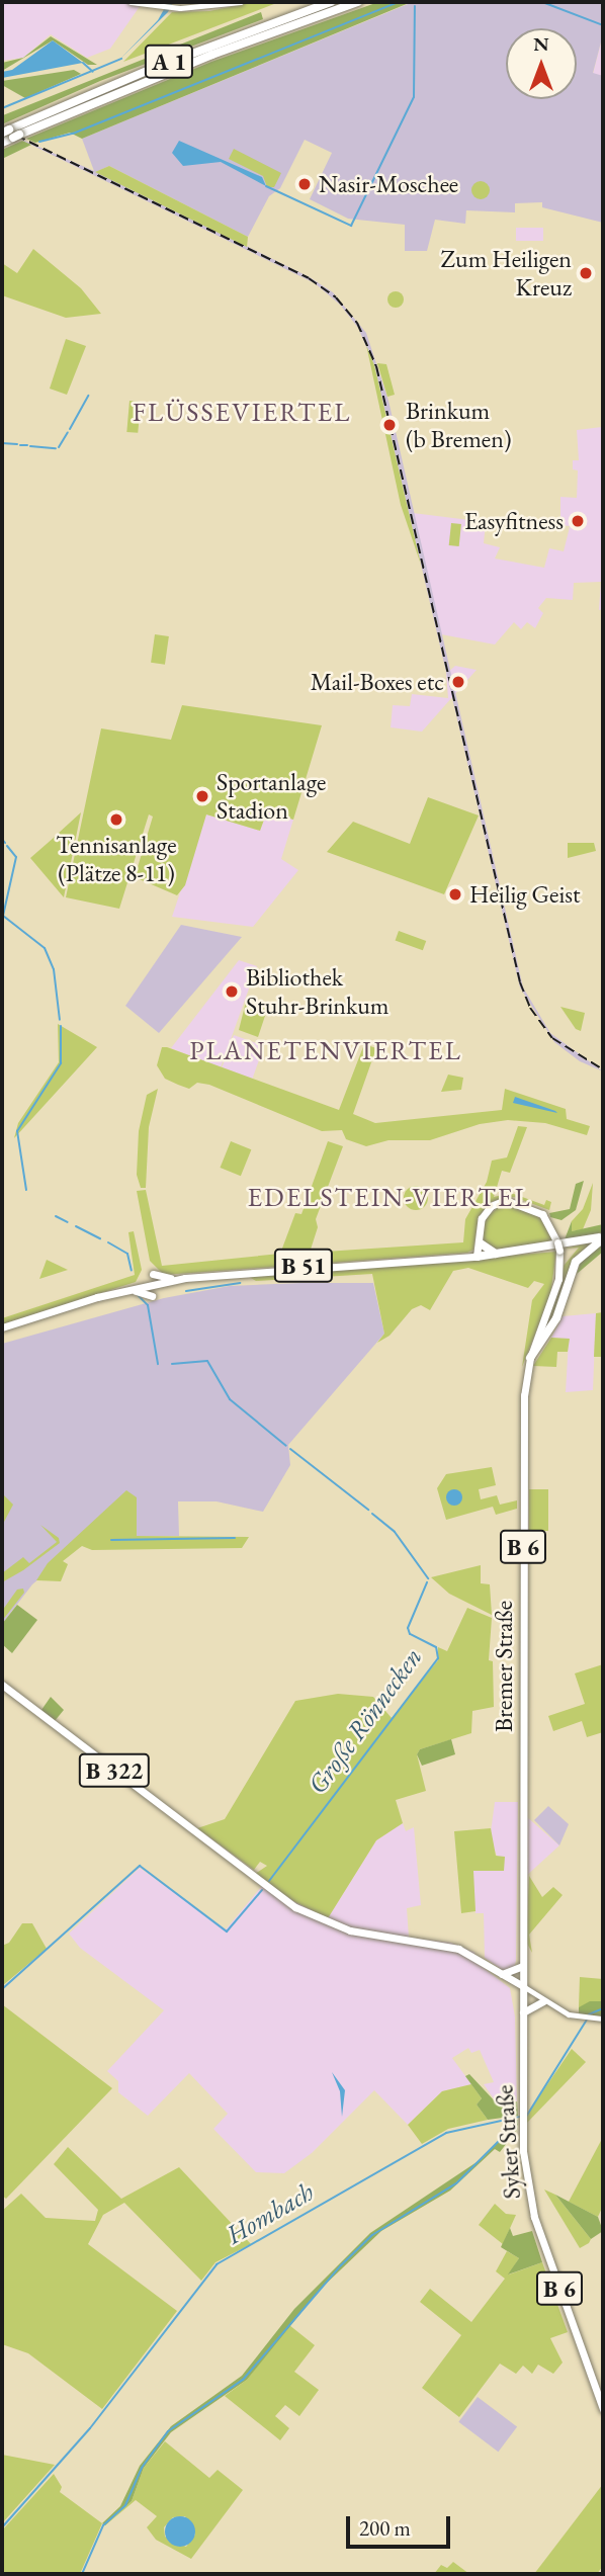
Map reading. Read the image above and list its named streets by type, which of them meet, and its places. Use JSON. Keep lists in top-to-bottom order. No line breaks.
{"streets":{"highway":["A 1","B 51","B 6"],"main road":["Bremer Straße","B 322","Syker Straße"]},"crossings":[["B 51","B 6"],["B 6","Bremer Straße"],["Bremer Straße","B 322"],["Bremer Straße","Syker Straße"],["B 322","Syker Straße"]],"districts":["FLÜSSEVIERTEL","PLANETENVIERTEL","EDELSTEIN-VIERTEL"],"water":["Große Rönnecken","Hombach"],"places":["Nasir-Moschee","Zum Heiligen Kreuz","Brinkum (b Bremen)","Easyfitness","Mail-Boxes etc","Sportanlage Stadion","Tennisanlage (Plätze 8-11)","Heilig Geist","Bibliothek Stuhr-Brinkum"],"scale_bar":"200 m","north":"top"}
